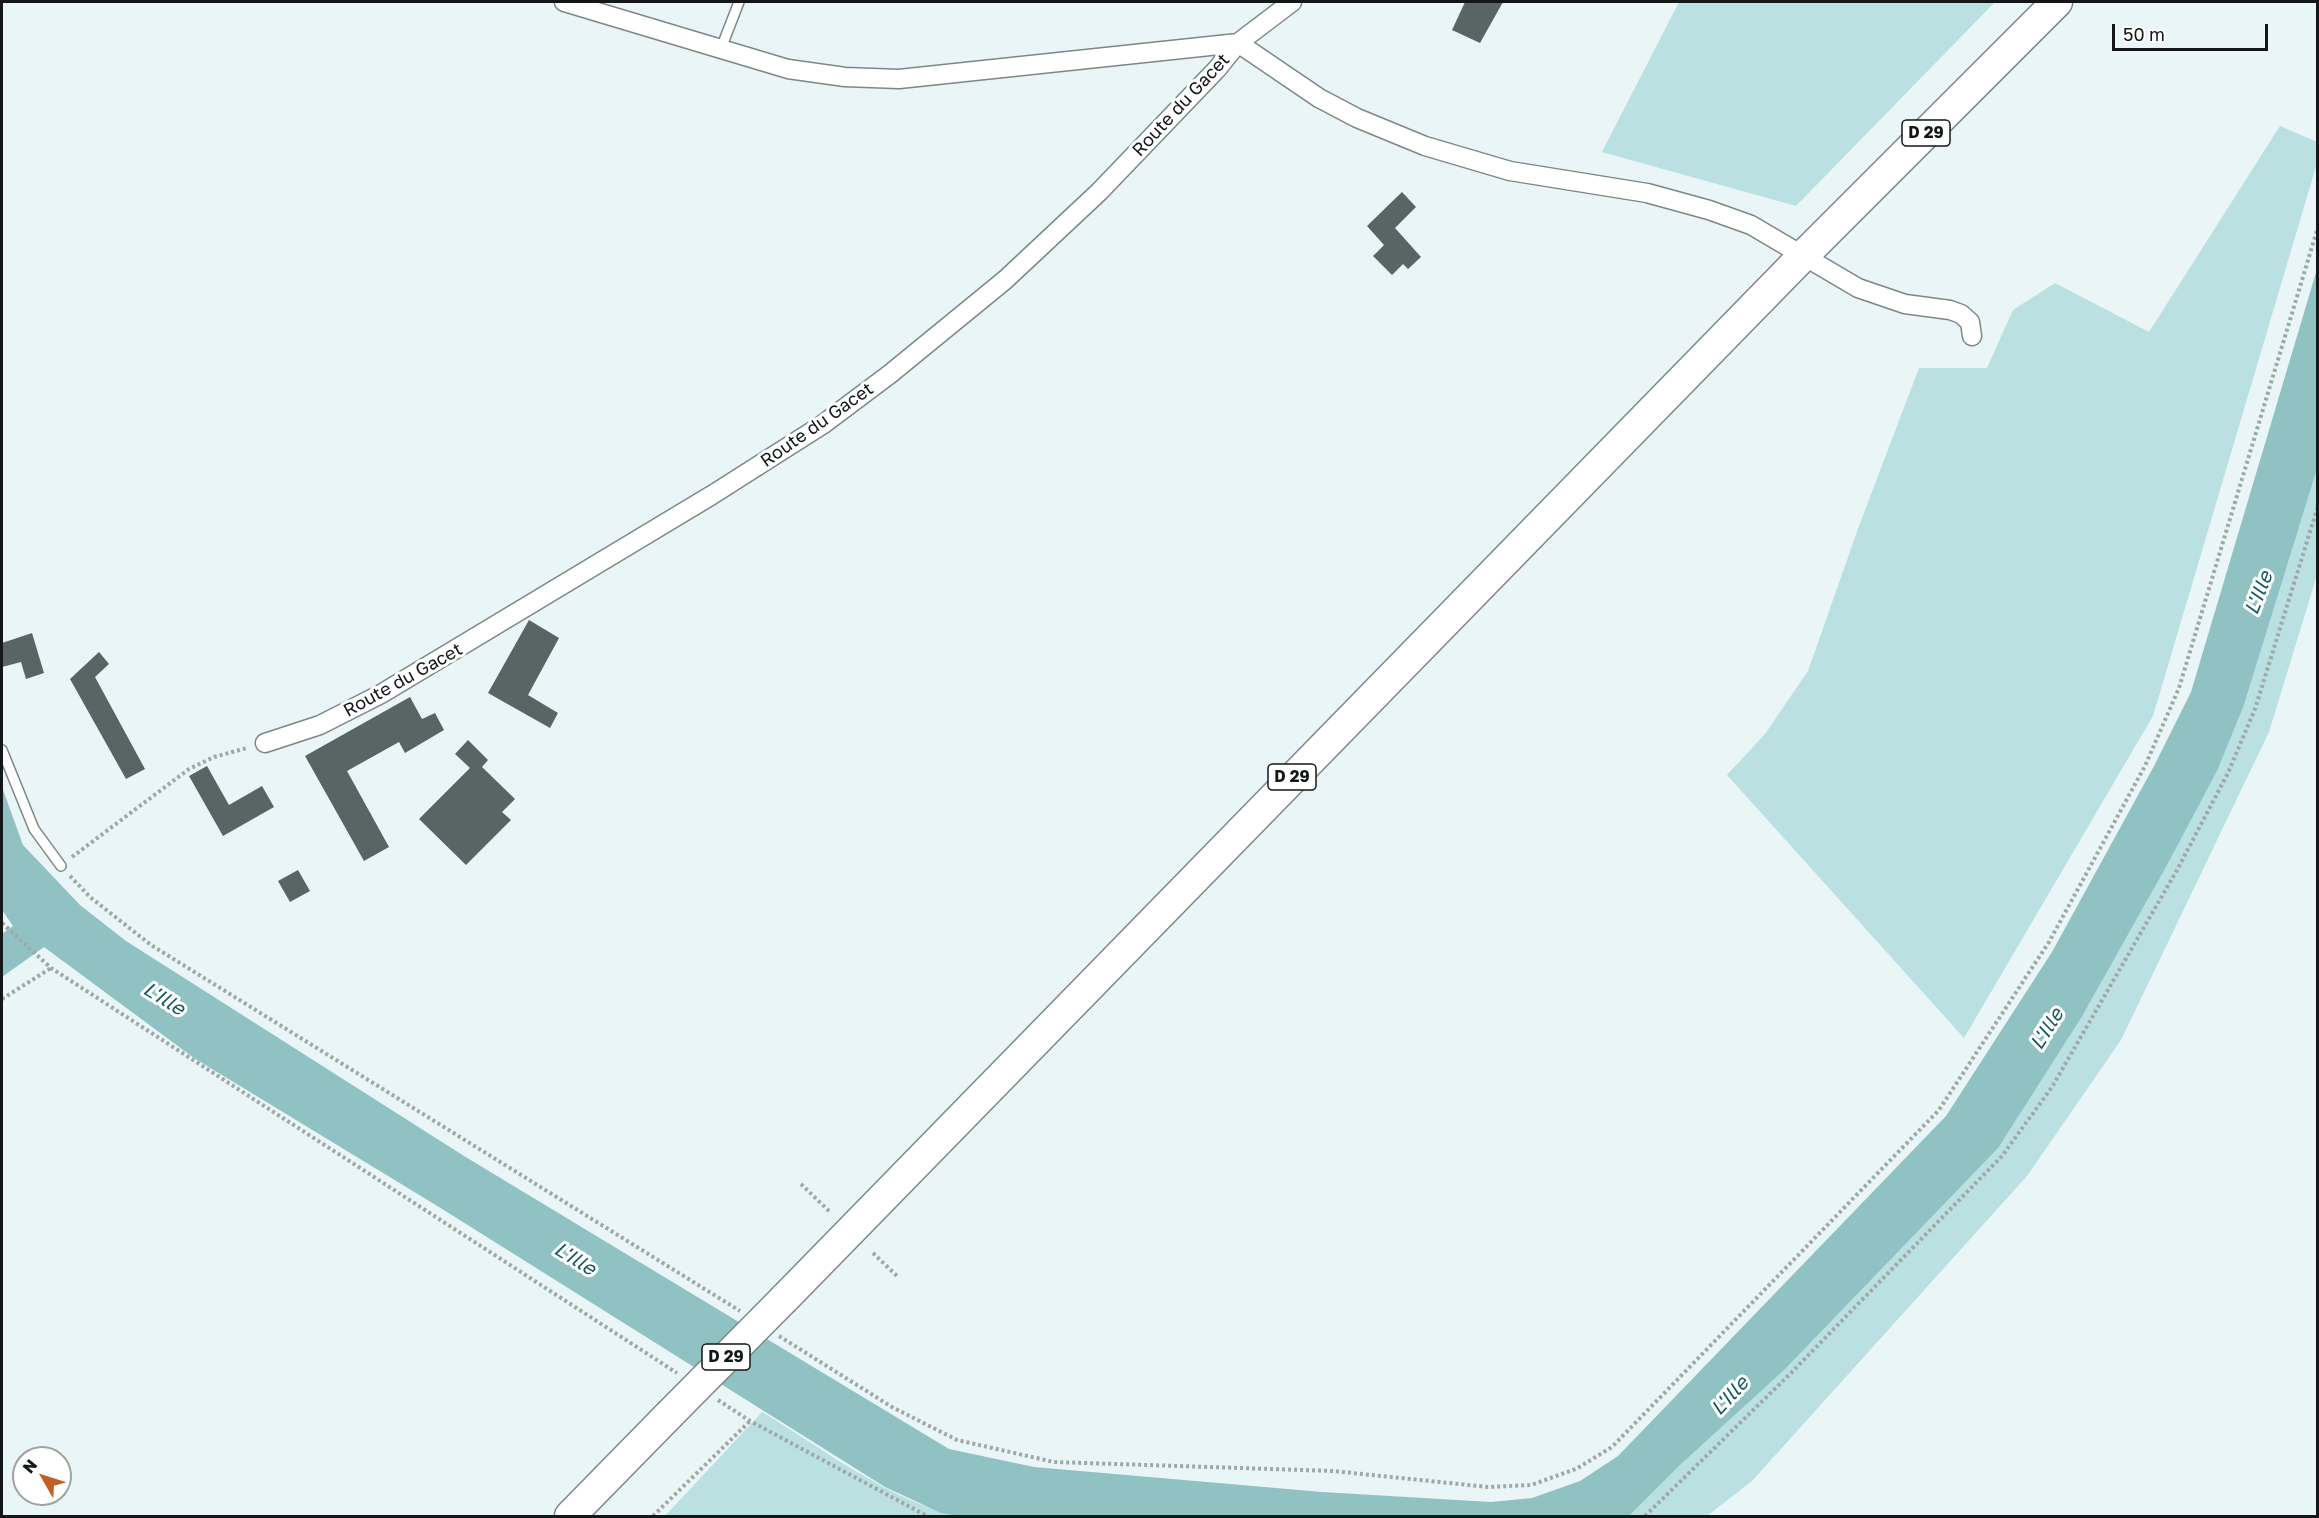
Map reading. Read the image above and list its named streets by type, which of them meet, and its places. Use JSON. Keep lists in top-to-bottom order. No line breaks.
{"streets":{"main road":["D 29"],"street":["Route du Gacet"]},"water":["L'Ille"],"scale_bar":"50 m","north":"top left"}
